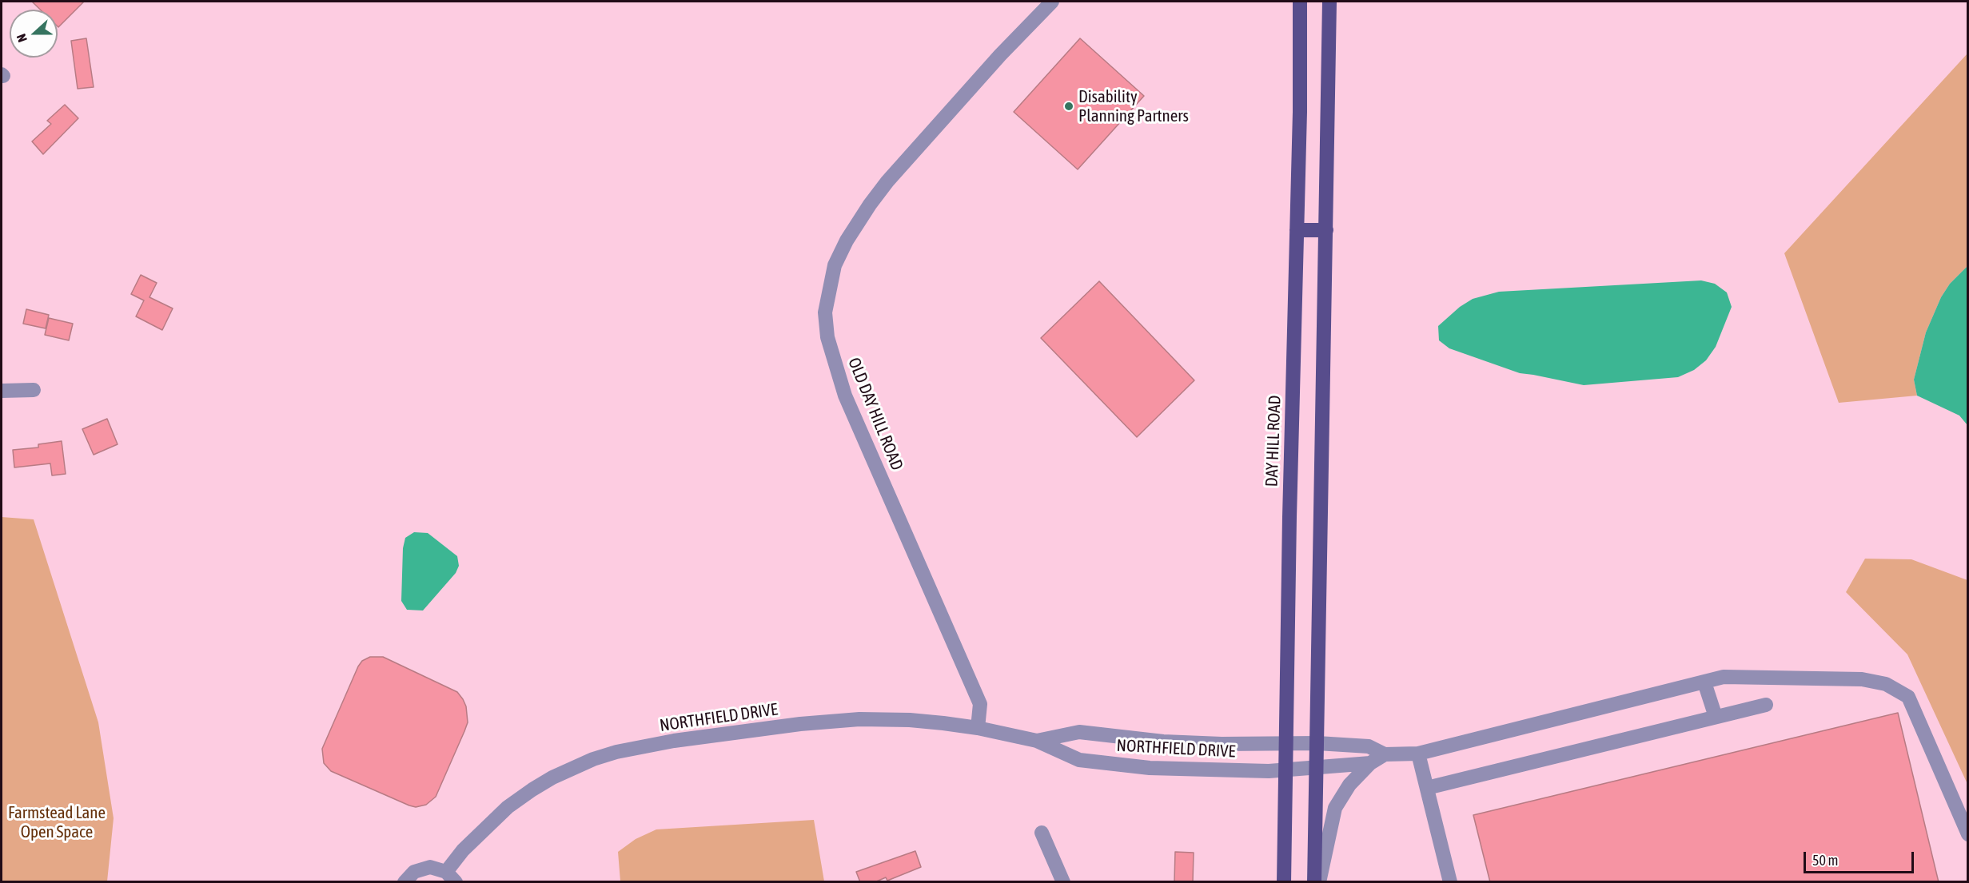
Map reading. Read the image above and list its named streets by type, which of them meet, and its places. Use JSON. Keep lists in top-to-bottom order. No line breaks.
{"streets":{"main road":["DAY HILL ROAD"],"street":["OLD DAY HILL ROAD","NORTHFIELD DRIVE"]},"crossings":[["OLD DAY HILL ROAD","NORTHFIELD DRIVE"],["DAY HILL ROAD","NORTHFIELD DRIVE"]],"parks":["Farmstead Lane Open Space"],"places":["Disability Planning Partners"],"scale_bar":"50 m","north":"left"}
